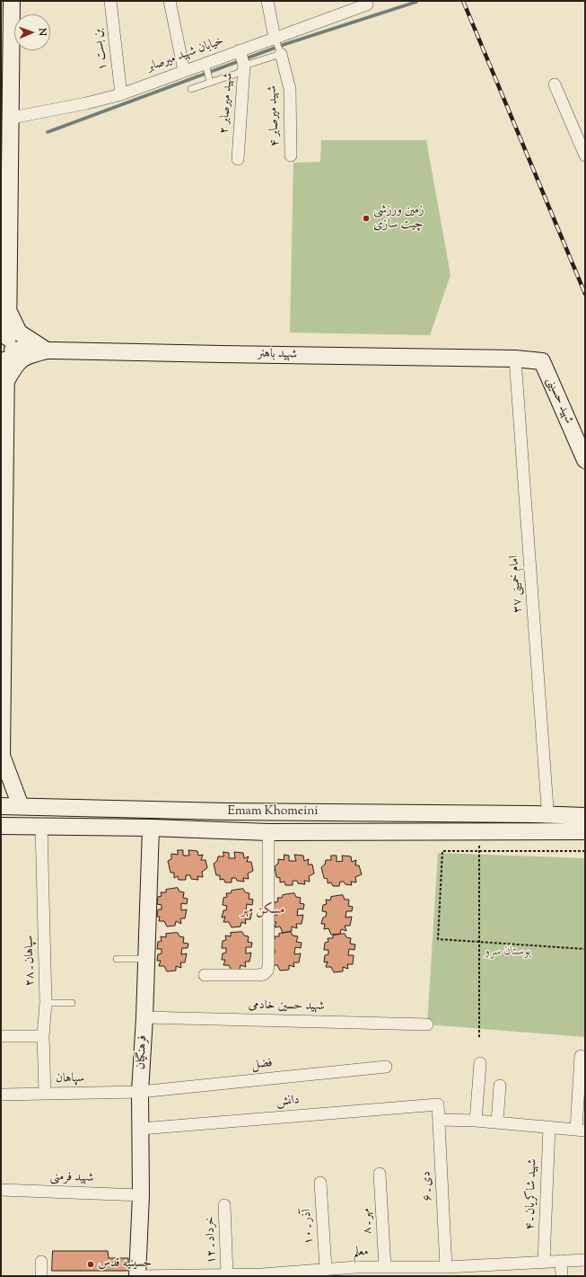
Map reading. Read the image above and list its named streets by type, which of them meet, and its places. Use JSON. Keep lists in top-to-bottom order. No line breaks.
{"streets":{"main road":["شهید باهنر","شهید حسینی","Emam Khomeini","فرهنگیان"],"street":["بن بست ۱","خیابان شهید میرصابر","شهید میرصابر ۲","شهید میرصابر ۴","امام خمینی ۳۷","سپاهان ـ ۲۸","شهید حسین خادمی","فضل","سپاهان","دانش","شهید فرمنی","دی ـ ۶","شهید شاکریان ـ ۴","مهر ـ ۸","آذر ـ ۱۰","خرداد ـ ۱۲","معلم"]},"crossings":[["بن بست ۱","خیابان شهید میرصابر"],["خیابان شهید میرصابر","شهید میرصابر ۲"],["شهید باهنر","شهید حسینی"],["شهید باهنر","امام خمینی ۳۷"],["امام خمینی ۳۷","Emam Khomeini"],["Emam Khomeini","سپاهان ـ ۲۸"],["Emam Khomeini","فرهنگیان"],["سپاهان ـ ۲۸","سپاهان"],["شهید حسین خادمی","فرهنگیان"],["فرهنگیان","فضل"],["فرهنگیان","سپاهان"],["فرهنگیان","دانش"],["فرهنگیان","شهید فرمنی"],["فرهنگیان","معلم"],["فضل","سپاهان"],["دانش","دی ـ ۶"],["دی ـ ۶","معلم"],["شهید شاکریان ـ ۴","معلم"],["مهر ـ ۸","معلم"],["آذر ـ ۱۰","معلم"],["خرداد ـ ۱۲","معلم"]],"districts":["مسکن مهر"],"parks":["بوستان سرو"],"places":["زمین ورزشی چیت سازی","حسینیه قدس"],"north":"right"}
